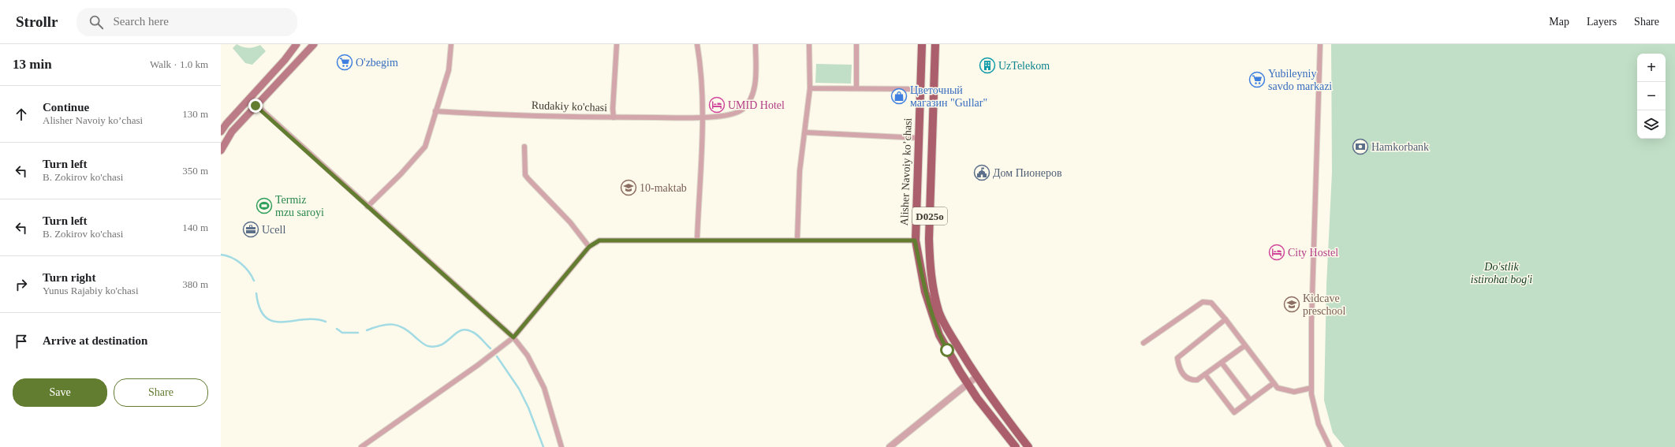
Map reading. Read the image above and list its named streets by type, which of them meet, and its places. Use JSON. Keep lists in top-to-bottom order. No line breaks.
{"streets":{"main road":["Alisher Navoiy ko’chasi","D025o"],"street":["Rudakiy ko'chasi"]},"parks":["Do'stlik istirohat bog'i"],"places":{"supermarket":["O'zbegim","Yubileyniy savdo markazi"],"building":["UzTelekom"],"shop":["Цветочный магазин \"Gullar\""],"hotel":["UMID Hotel","City Hostel"],"bank":["Hamkorbank"],"public building":["Дом Пионеров"],"school or university":["10-maktab","Kidcave preschool"],"sports":["Termiz mzu saroyi"],"office":["Ucell"]},"page":{"header":"Strollr","search":"Search here","nav":["Map","Layers","Share"],"heading":["13 min","Walk · 1.0 km"],"map_buttons":["+","−"],"list":[["Continue","Alisher Navoiy ko’chasi","130 m"],["Turn left","B. Zokirov ko'chasi","350 m"],["Turn left","B. Zokirov ko'chasi","140 m"],["Turn right","Yunus Rajabiy ko'chasi","380 m"],"Arrive at destination"],"buttons":["Save","Share"]}}
